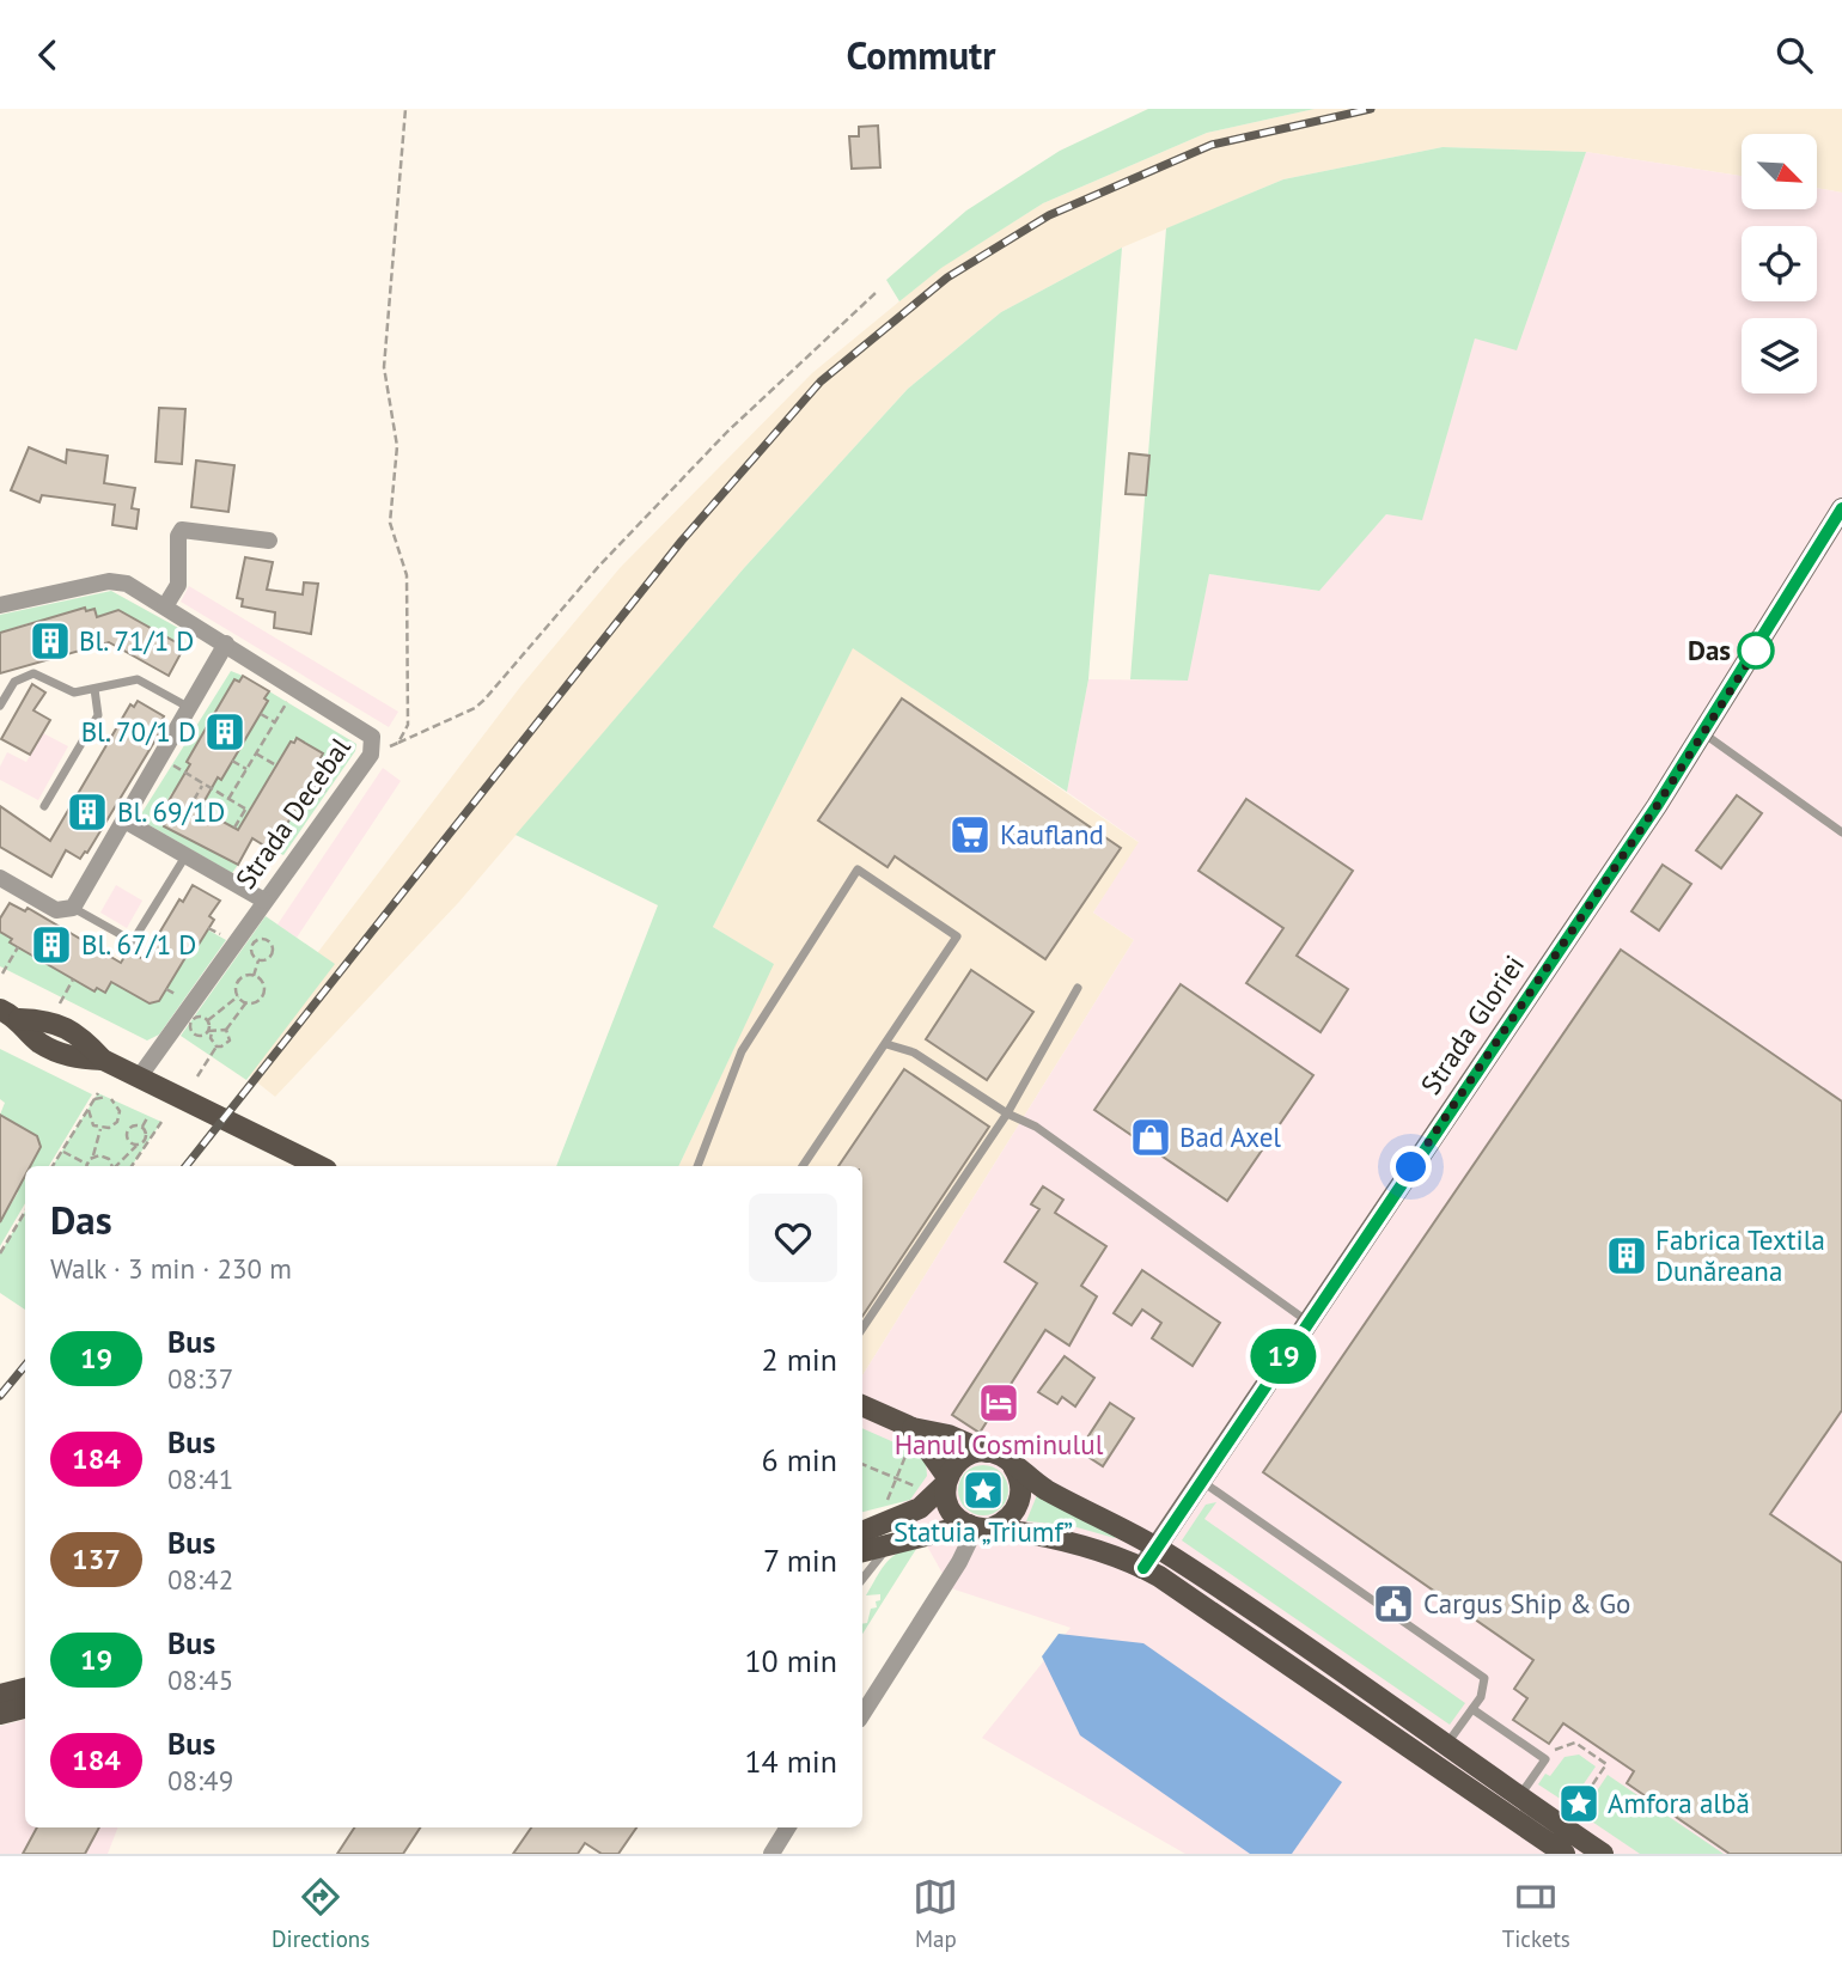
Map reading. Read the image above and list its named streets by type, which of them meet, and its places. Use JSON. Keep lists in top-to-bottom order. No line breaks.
{"streets":{"main road":["Strada Gloriei"],"street":["Strada Decebal"]},"places":{"building":["Bl. 71/1 D","Bl. 70/1 D","Bl. 69/1D","Bl. 67/1 D","Fabrica Textila Dunăreana"],"other":["Das"],"supermarket":["Kaufland"],"shop":["Bad Axel"],"hotel":["Hanul Cosminulul"],"place":["Statuia „Triumf”","Amfora albă"],"public building":["Cargus Ship & Go"]},"lines":["bus line 19"],"north":"bottom right","page":{"header":"Commutr","on_map":"19","heading":["Das","Walk · 3 min · 230 m"],"list":[{"mark":"19","name":"Bus","note":"08:37","value":"2 min"},{"mark":"184","name":"Bus","note":"08:41","value":"6 min"},{"mark":"137","name":"Bus","note":"08:42","value":"7 min"},{"mark":"19","name":"Bus","note":"08:45","value":"10 min"},{"mark":"184","name":"Bus","note":"08:49","value":"14 min"}],"tabs":["Directions","Map","Tickets"]}}
